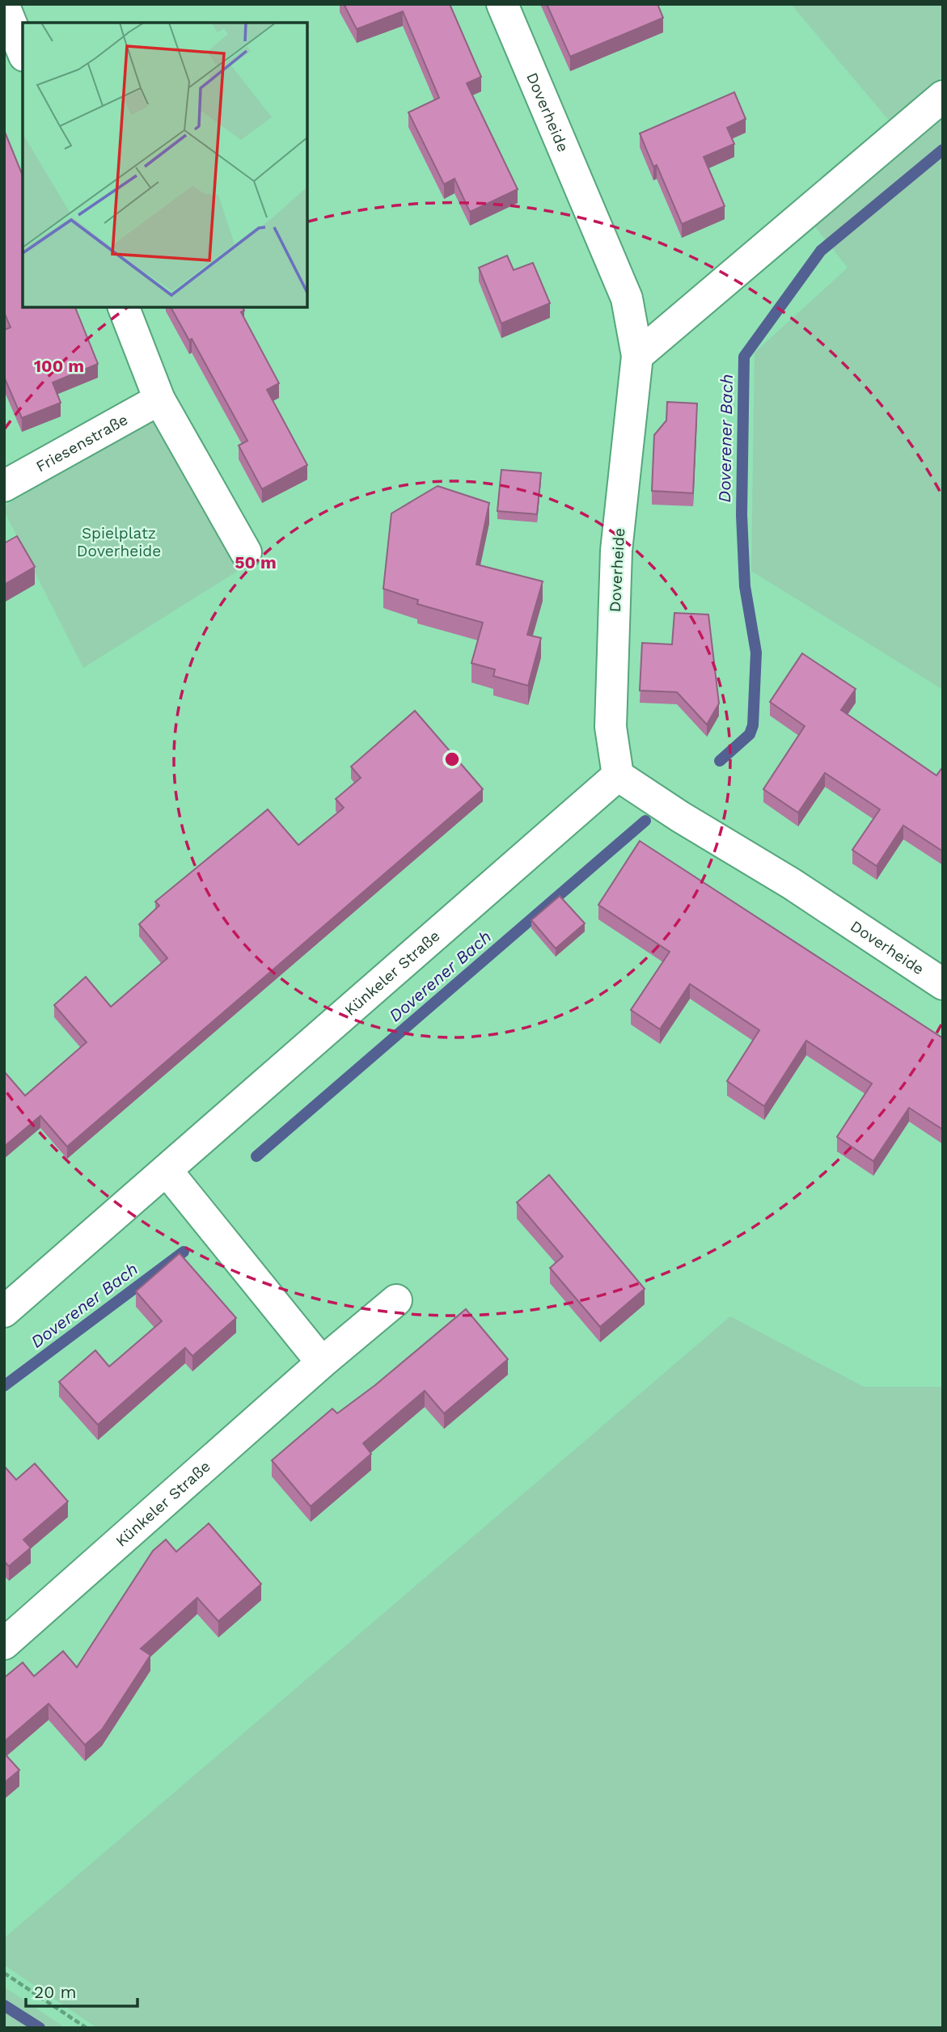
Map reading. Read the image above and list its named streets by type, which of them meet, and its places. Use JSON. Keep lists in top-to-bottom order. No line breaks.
{"streets":{"street":["Doverheide","Friesenstraße","Künkeler Straße"]},"crossings":[["Doverheide","Künkeler Straße"]],"water":["Doverener Bach"],"parks":["Spielplatz Doverheide"],"scale_bar":"20 m","rings":["100 m","50 m"]}
